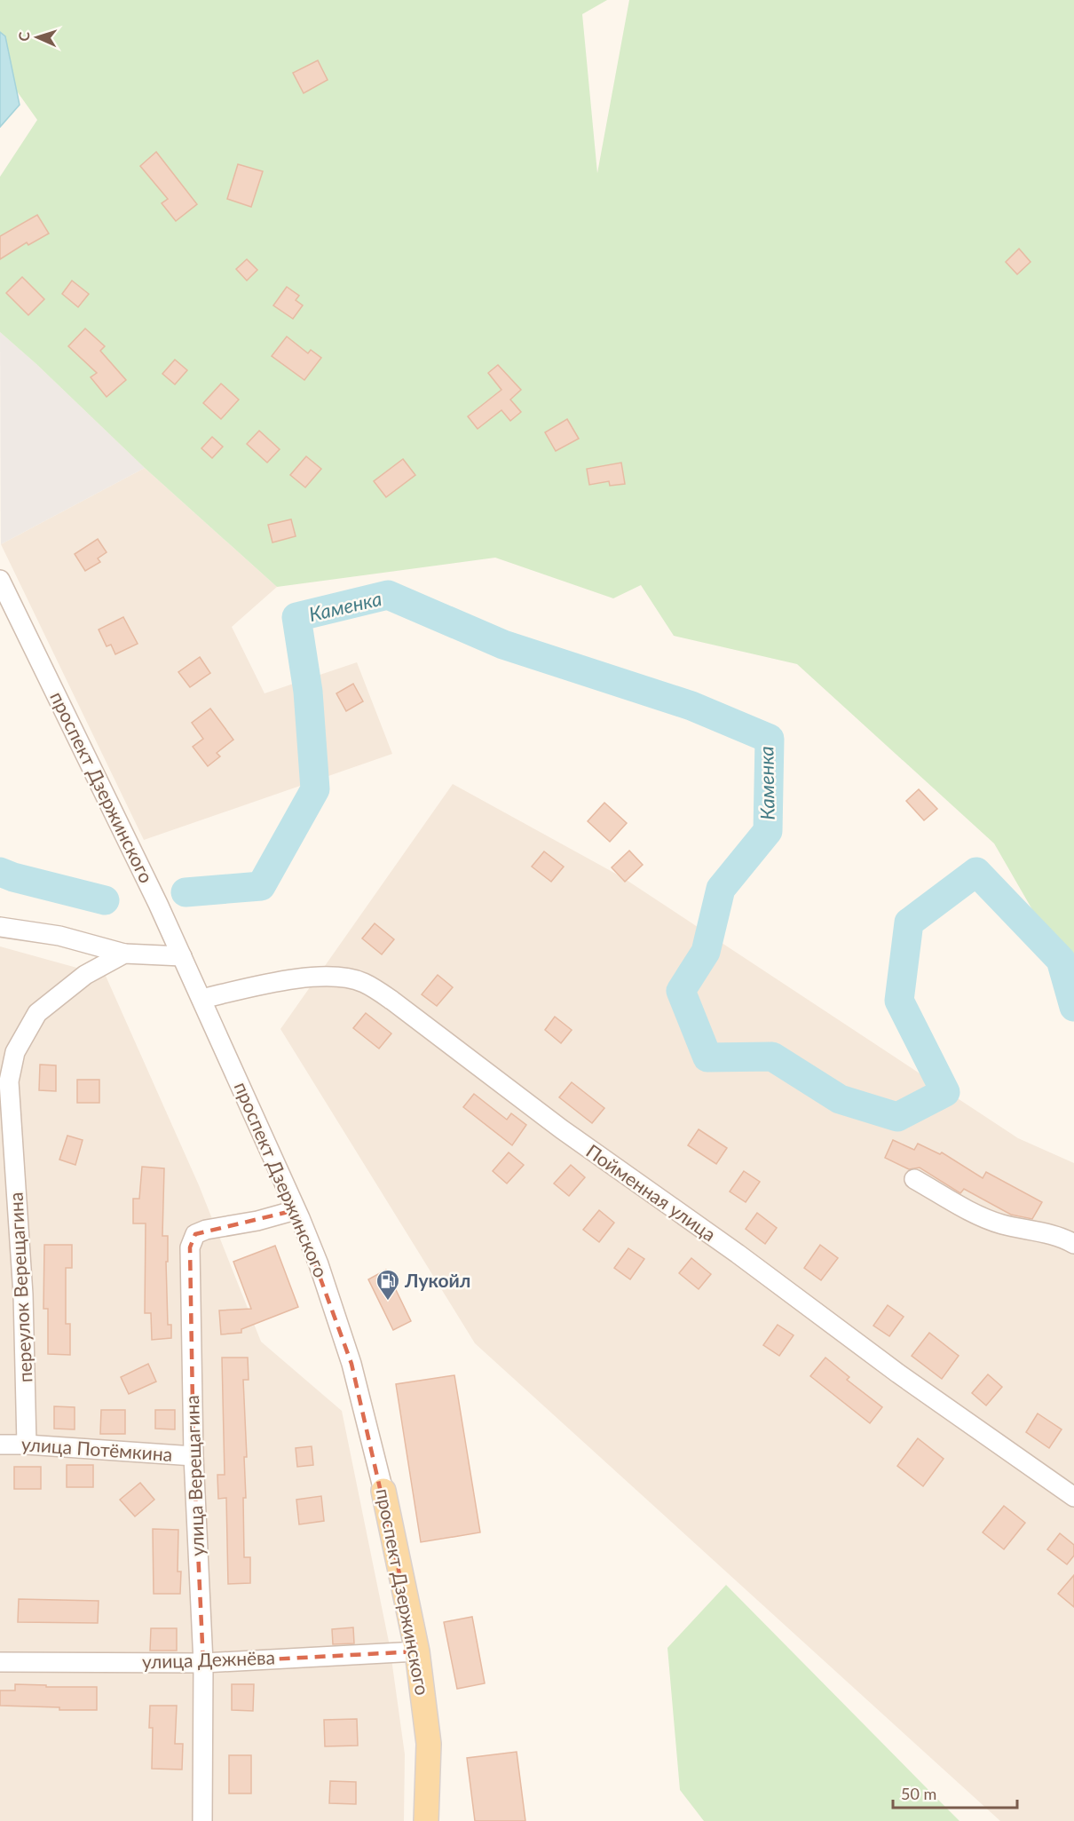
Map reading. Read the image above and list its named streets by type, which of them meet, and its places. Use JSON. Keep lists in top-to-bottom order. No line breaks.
{"streets":{"main road":["проспект Дзержинского"],"street":["Пойменная улица","переулок Верещагина","улица Потёмкина","улица Верещагина","улица Дежнёва"]},"crossings":[["проспект Дзержинского","Пойменная улица"],["проспект Дзержинского","улица Верещагина"],["проспект Дзержинского","улица Дежнёва"],["переулок Верещагина","улица Потёмкина"],["улица Потёмкина","улица Верещагина"],["улица Верещагина","улица Дежнёва"]],"water":["Каменка"],"places":{"fuel station":["Лукойл"]},"scale_bar":"50 m","north":"left"}
